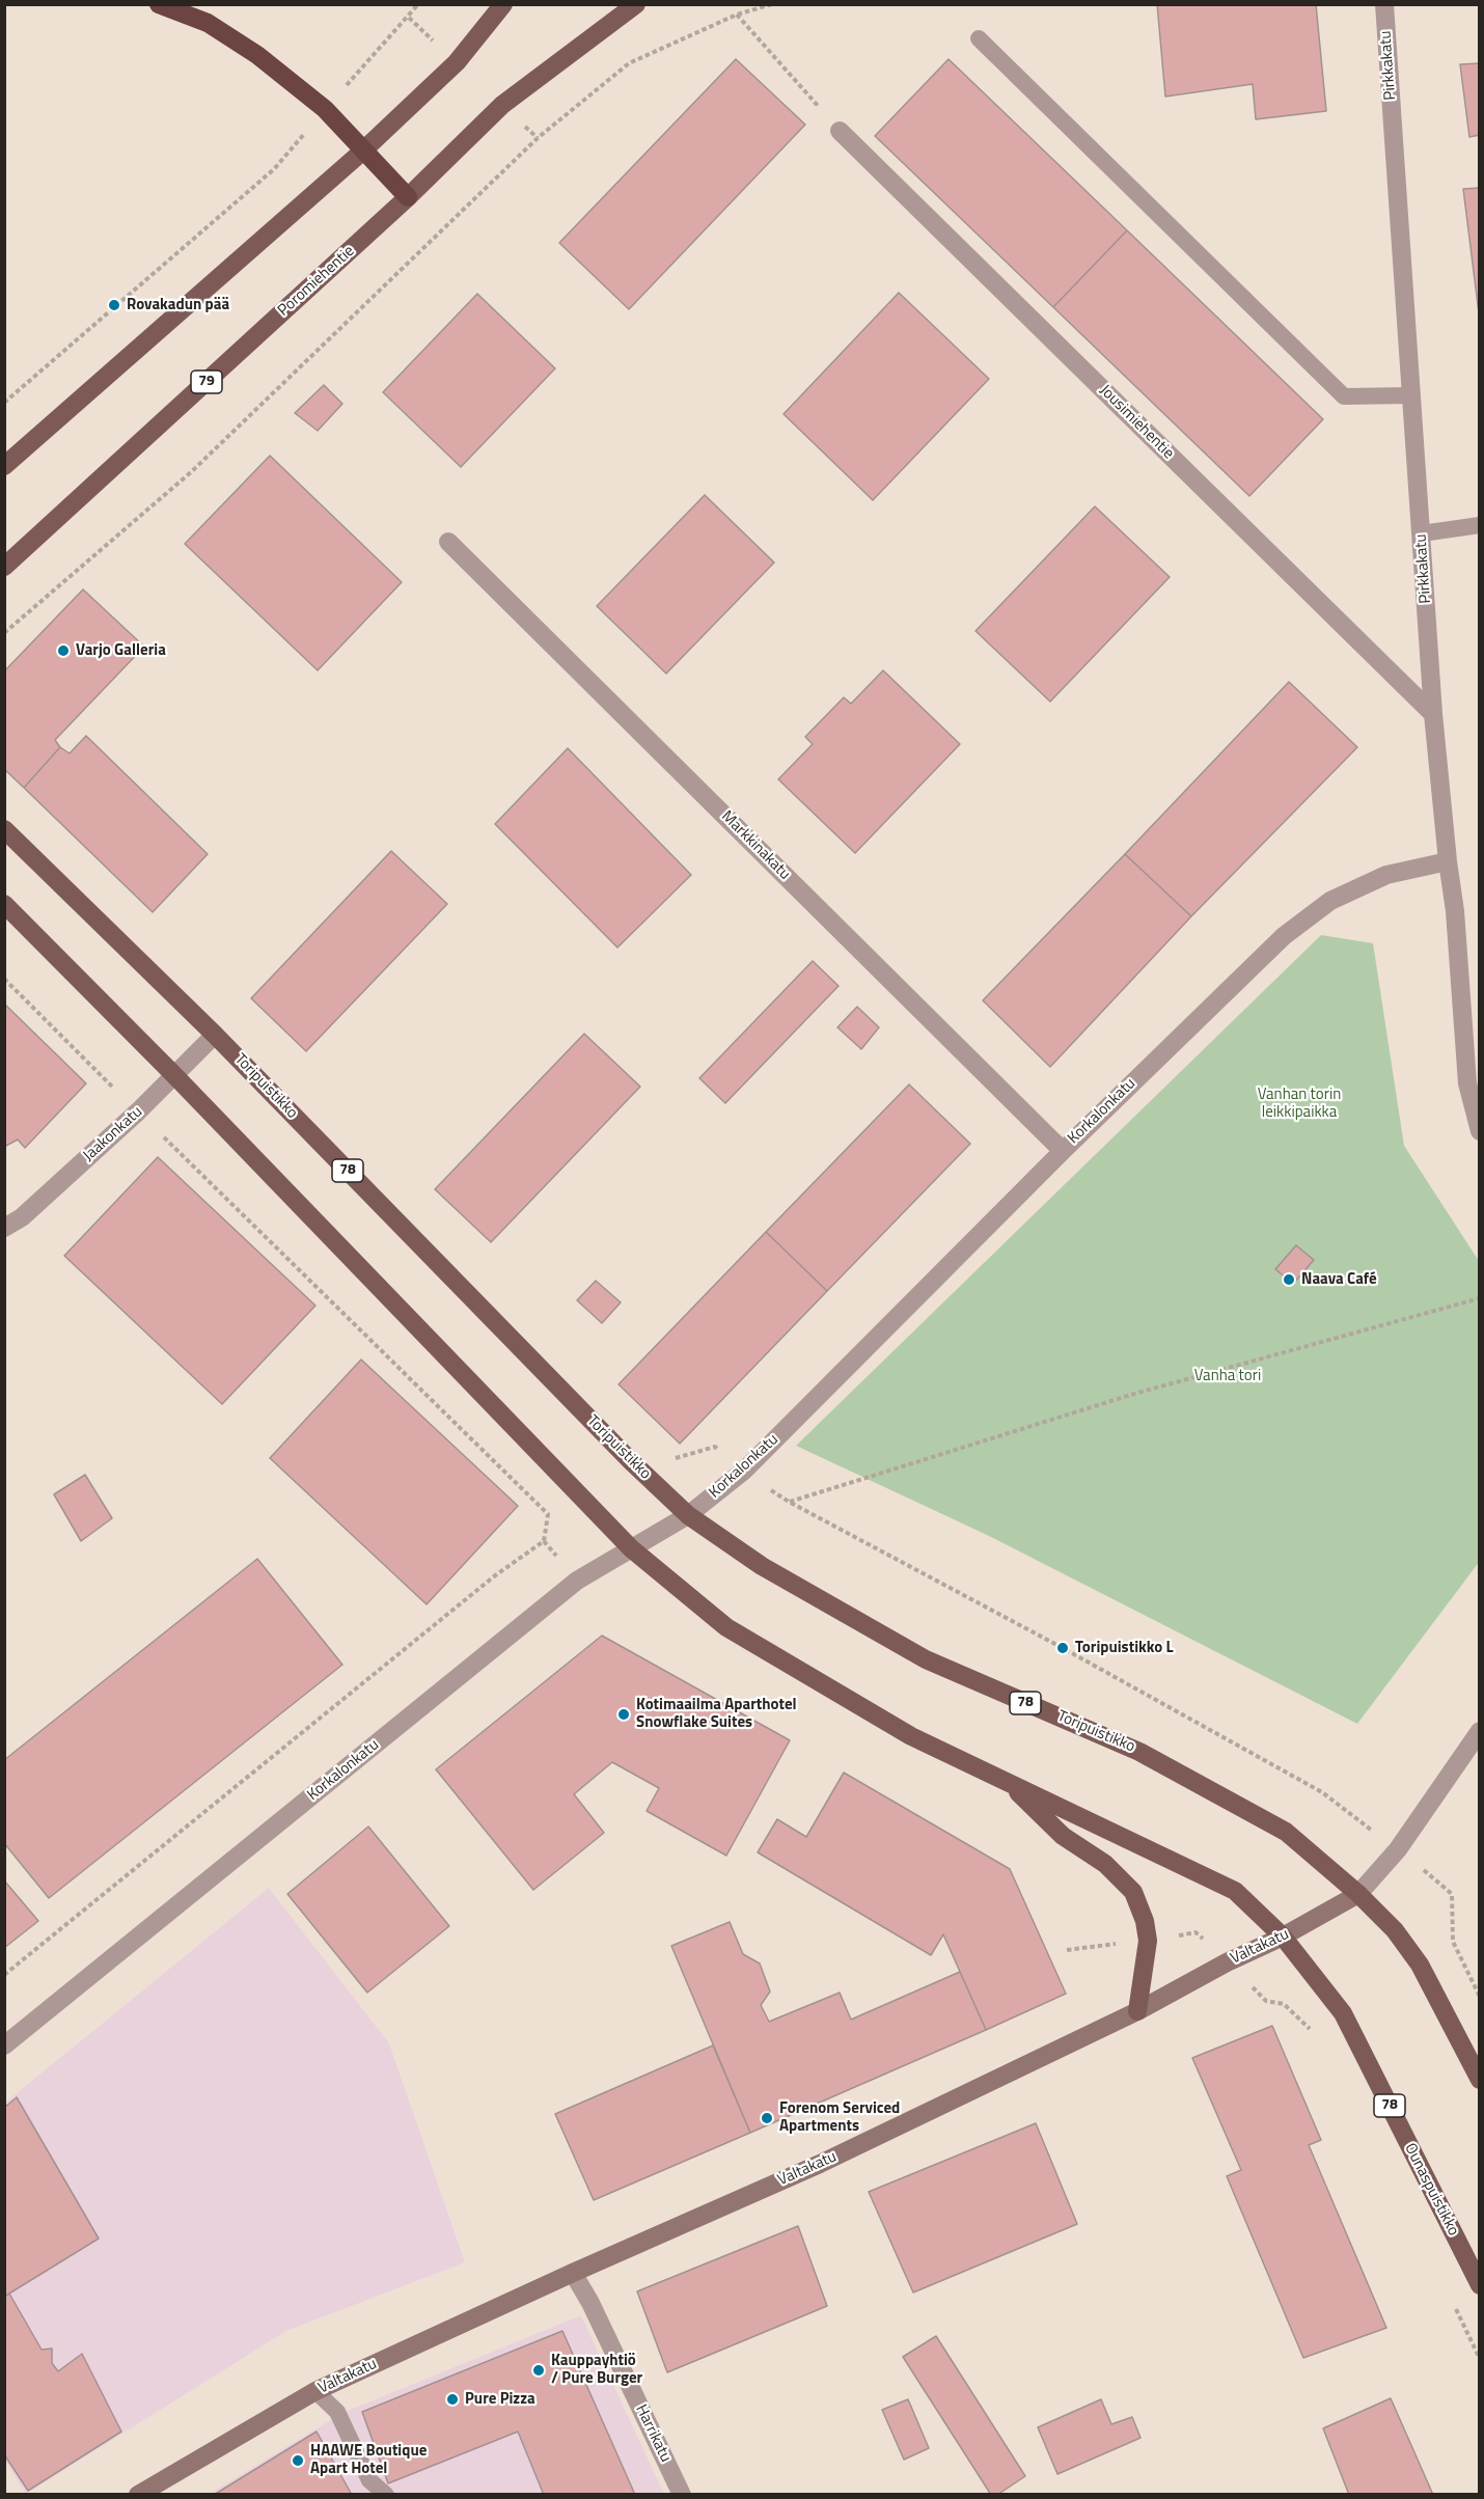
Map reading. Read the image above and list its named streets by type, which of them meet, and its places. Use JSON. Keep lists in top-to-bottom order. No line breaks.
{"streets":{"main road":["Poromiehentie","79","Toripuistikko","78","Ounaspuistikko"],"street":["Pirkkakatu","Jousimiehentie","Markkinakatu","Korkalonkatu","Jaakonkatu","Valtakatu","Harrikatu"]},"crossings":[["Pirkkakatu","Jousimiehentie"],["Pirkkakatu","Korkalonkatu"],["Markkinakatu","Korkalonkatu"],["Toripuistikko","Korkalonkatu"],["Toripuistikko","Jaakonkatu"],["Toripuistikko","78"],["Toripuistikko","Valtakatu"],["Korkalonkatu","78"],["Jaakonkatu","78"],["78","Valtakatu"],["78","Ounaspuistikko"],["Valtakatu","Ounaspuistikko"],["Valtakatu","Harrikatu"]],"parks":["Vanhan torin leikkipaikka","Vanha tori"],"places":["Rovakadun pää","Varjo Galleria","Naava Café","Toripuistikko L","Kotimaailma Aparthotel Snowflake Suites","Forenom Serviced Apartments","Kauppayhtiö / Pure Burger","Pure Pizza","HAAWE Boutique Apart Hotel"]}
